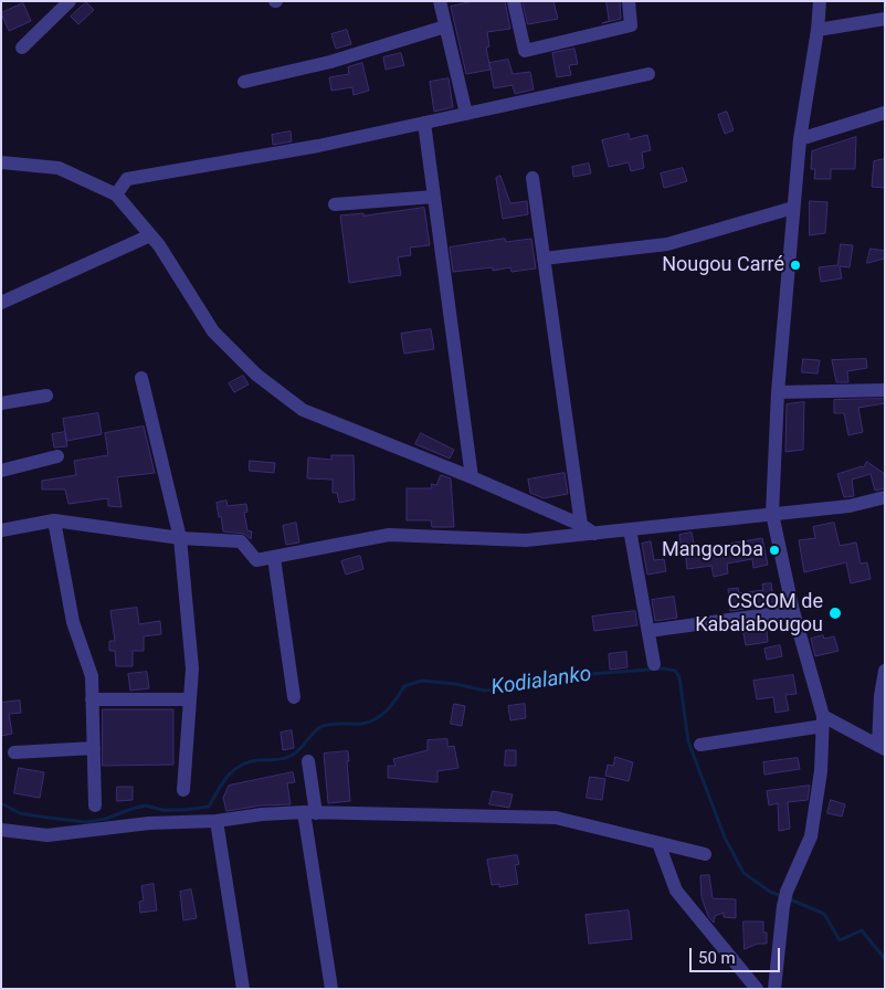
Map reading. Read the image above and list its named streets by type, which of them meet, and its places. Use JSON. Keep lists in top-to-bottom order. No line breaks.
{"water":["Kodialanko"],"places":["Nougou Carré","Mangoroba","CSCOM de Kabalabougou"],"scale_bar":"50 m"}
